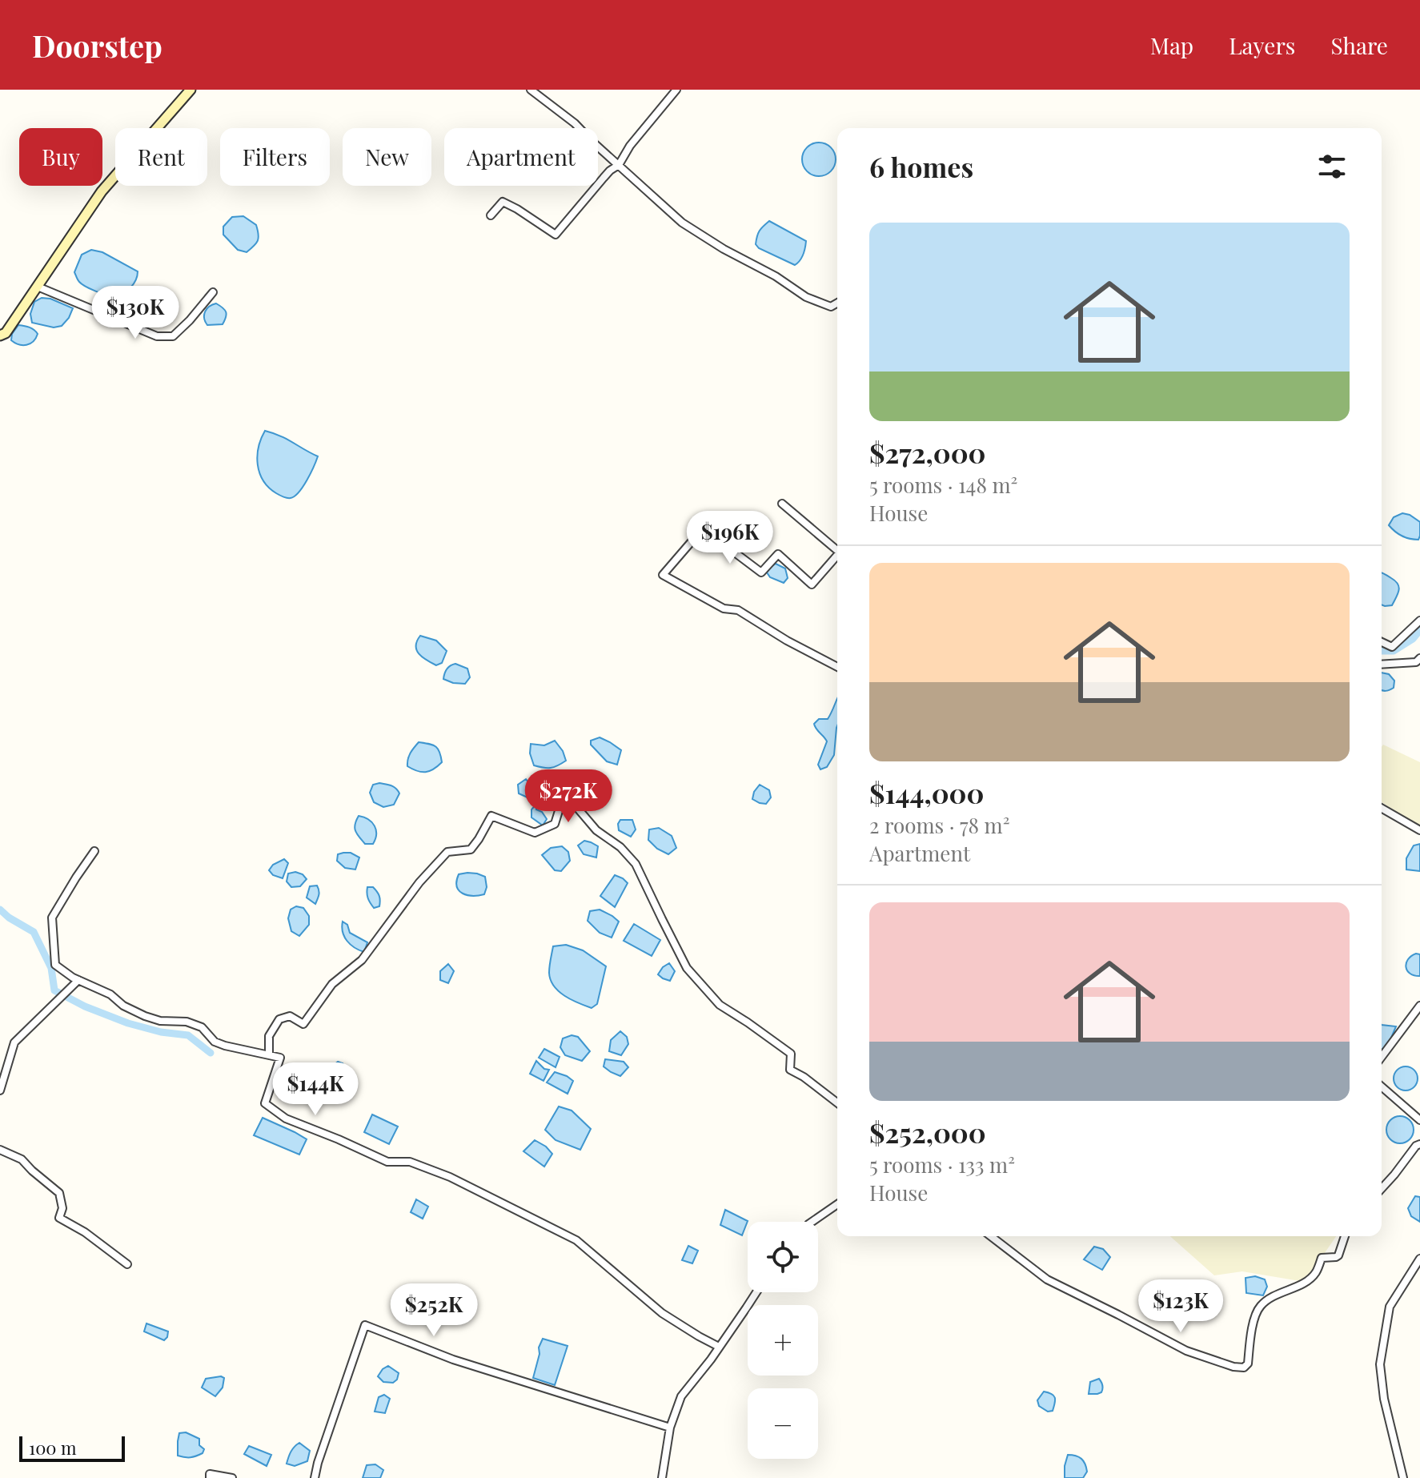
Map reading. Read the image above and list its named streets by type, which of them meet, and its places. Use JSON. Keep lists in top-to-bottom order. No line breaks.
{"scale_bar":"100 m","page":{"header":"Doorstep","nav":["Map","Layers","Share"],"chip":["Buy","Rent","Filters","New","Apartment"],"heading":"6 homes","list":[{"name":"$272,000","note":"5 rooms · 148 m² · House"},{"name":"$144,000","note":"2 rooms · 78 m² · Apartment"},{"name":"$252,000","note":"5 rooms · 133 m² · House"}],"price":["$130K","$196K","$272K","$144K","$123K","$252K"],"map_buttons":["+","−"],"scale":"100 m"}}
